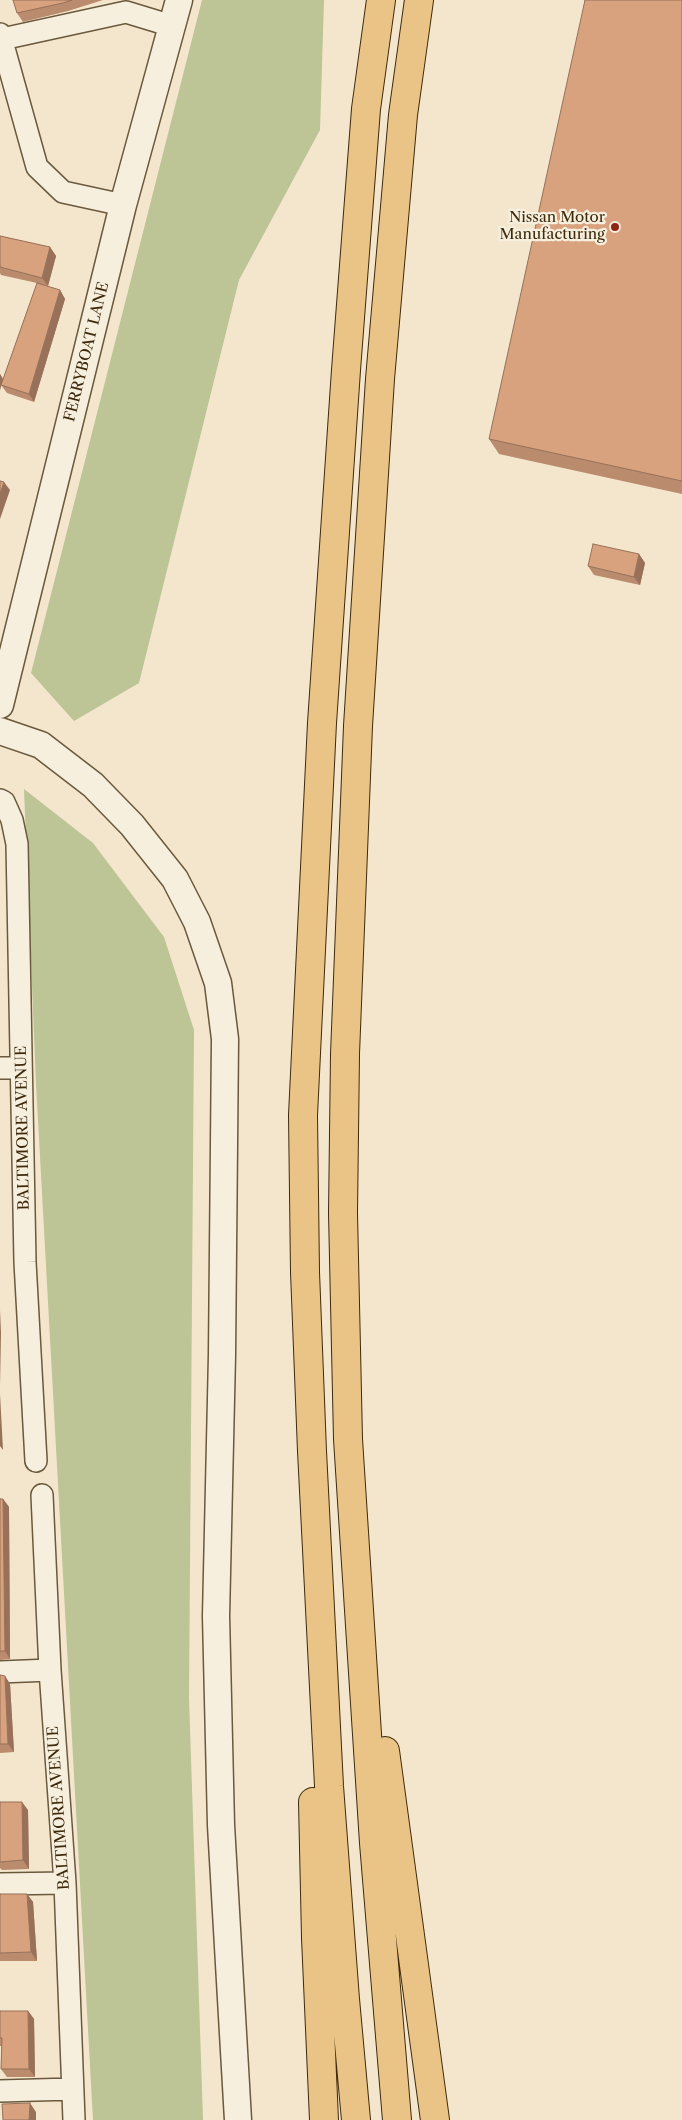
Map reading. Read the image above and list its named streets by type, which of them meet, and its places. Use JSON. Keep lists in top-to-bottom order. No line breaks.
{"streets":{"street":["FERRYBOAT LANE","BALTIMORE AVENUE"]},"places":["Nissan Motor Manufacturing"]}
